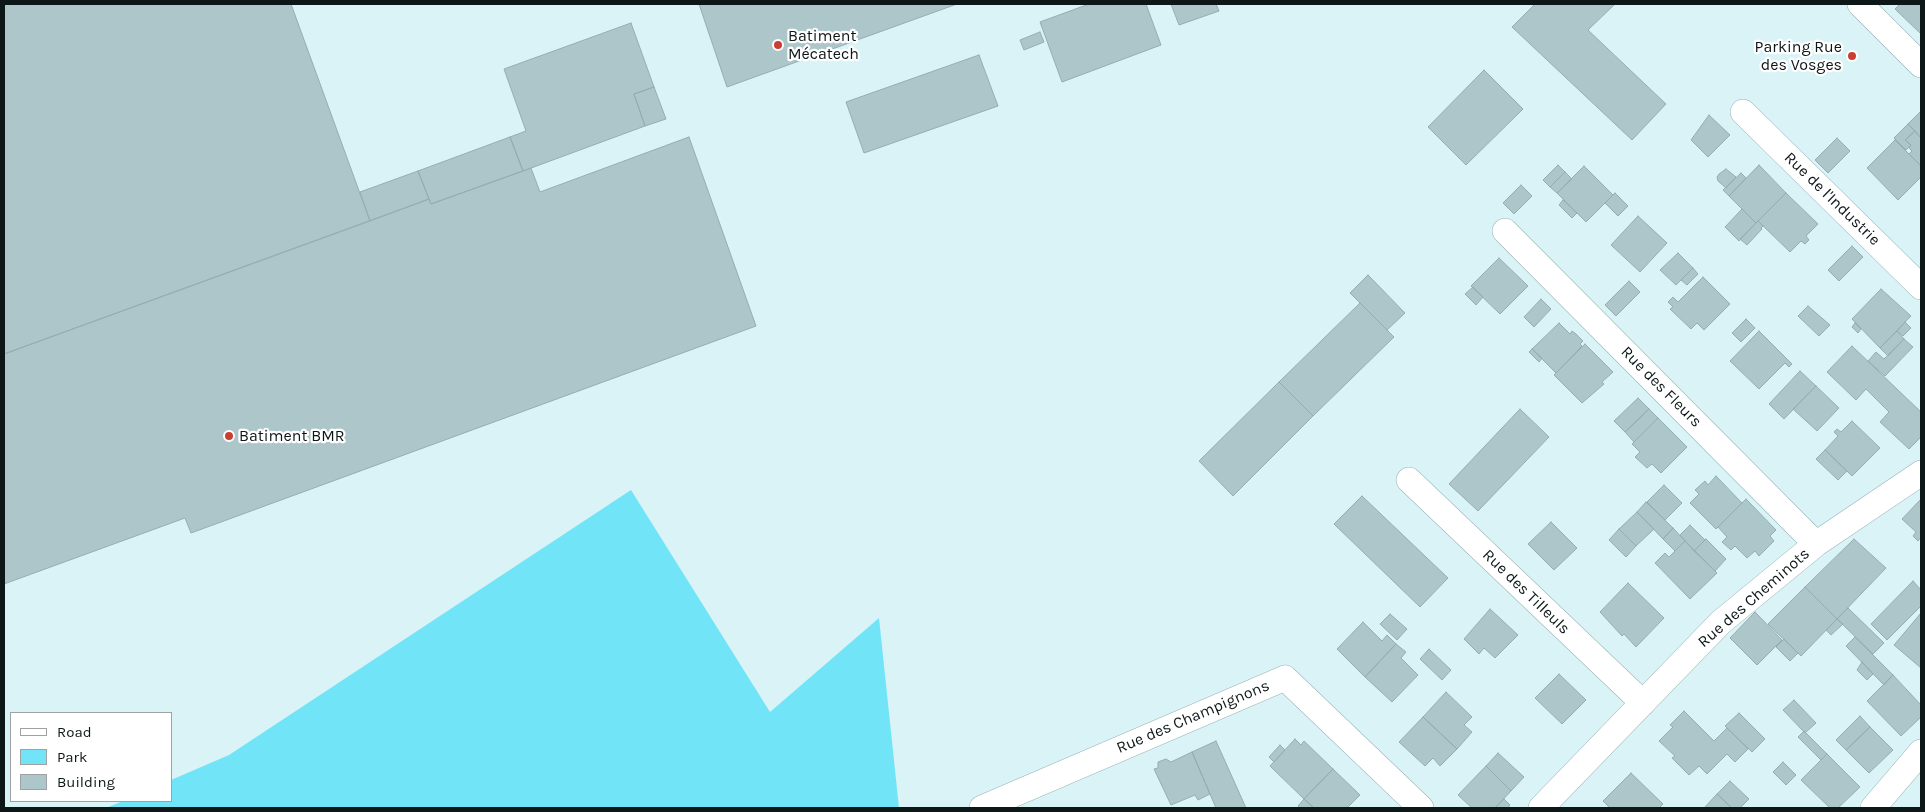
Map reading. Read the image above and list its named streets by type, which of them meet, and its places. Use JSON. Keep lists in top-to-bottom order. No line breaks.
{"streets":{"street":["Rue de l'Industrie","Rue des Fleurs","Rue des Tilleuls","Rue des Cheminots","Rue des Champignons"]},"crossings":[["Rue des Fleurs","Rue des Cheminots"],["Rue des Tilleuls","Rue des Cheminots"]],"places":["Batiment Mécatech","Parking Rue des Vosges","Batiment BMR"],"legend":["Road","Park","Building"]}
